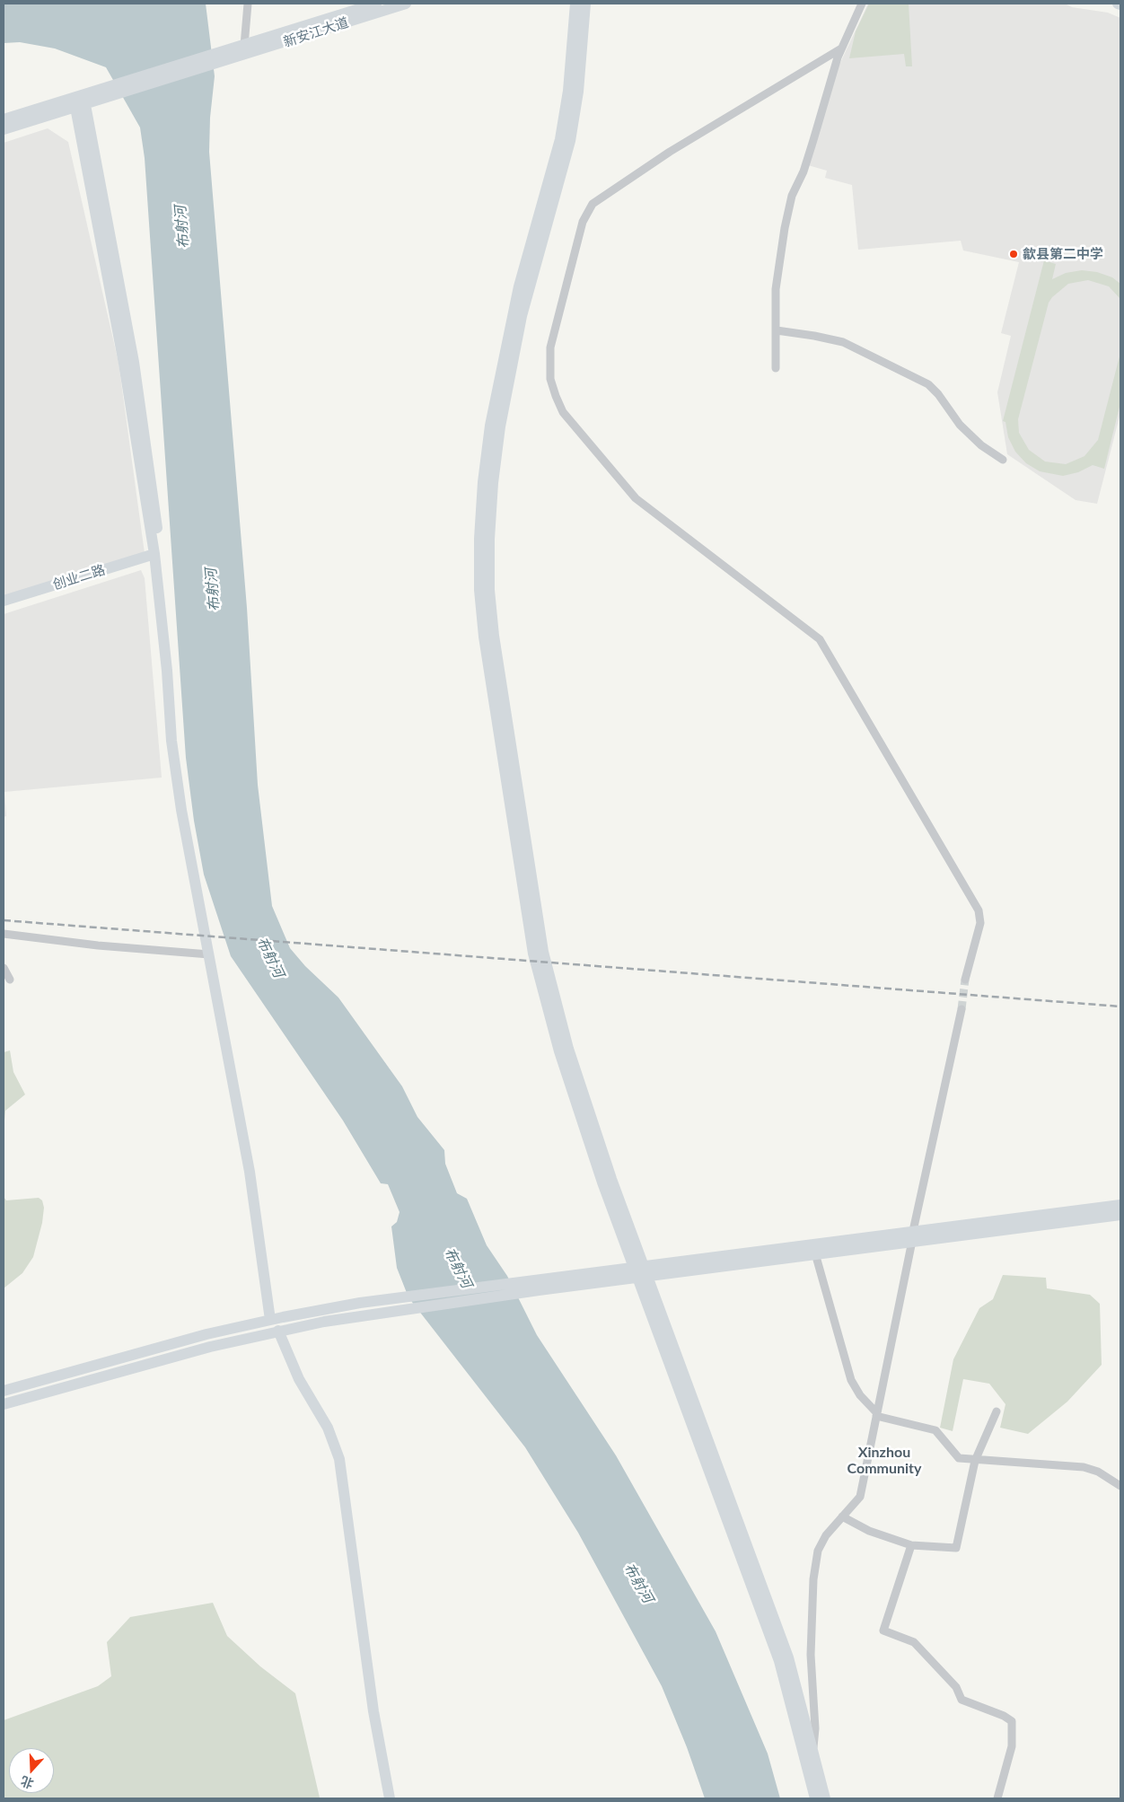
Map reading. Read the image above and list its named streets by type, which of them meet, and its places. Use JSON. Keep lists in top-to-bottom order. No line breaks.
{"streets":{"main road":["新安江大道","创业二路"]},"districts":["Xinzhou Community"],"water":["布射河"],"places":["歙县第二中学"],"north":"bottom"}
